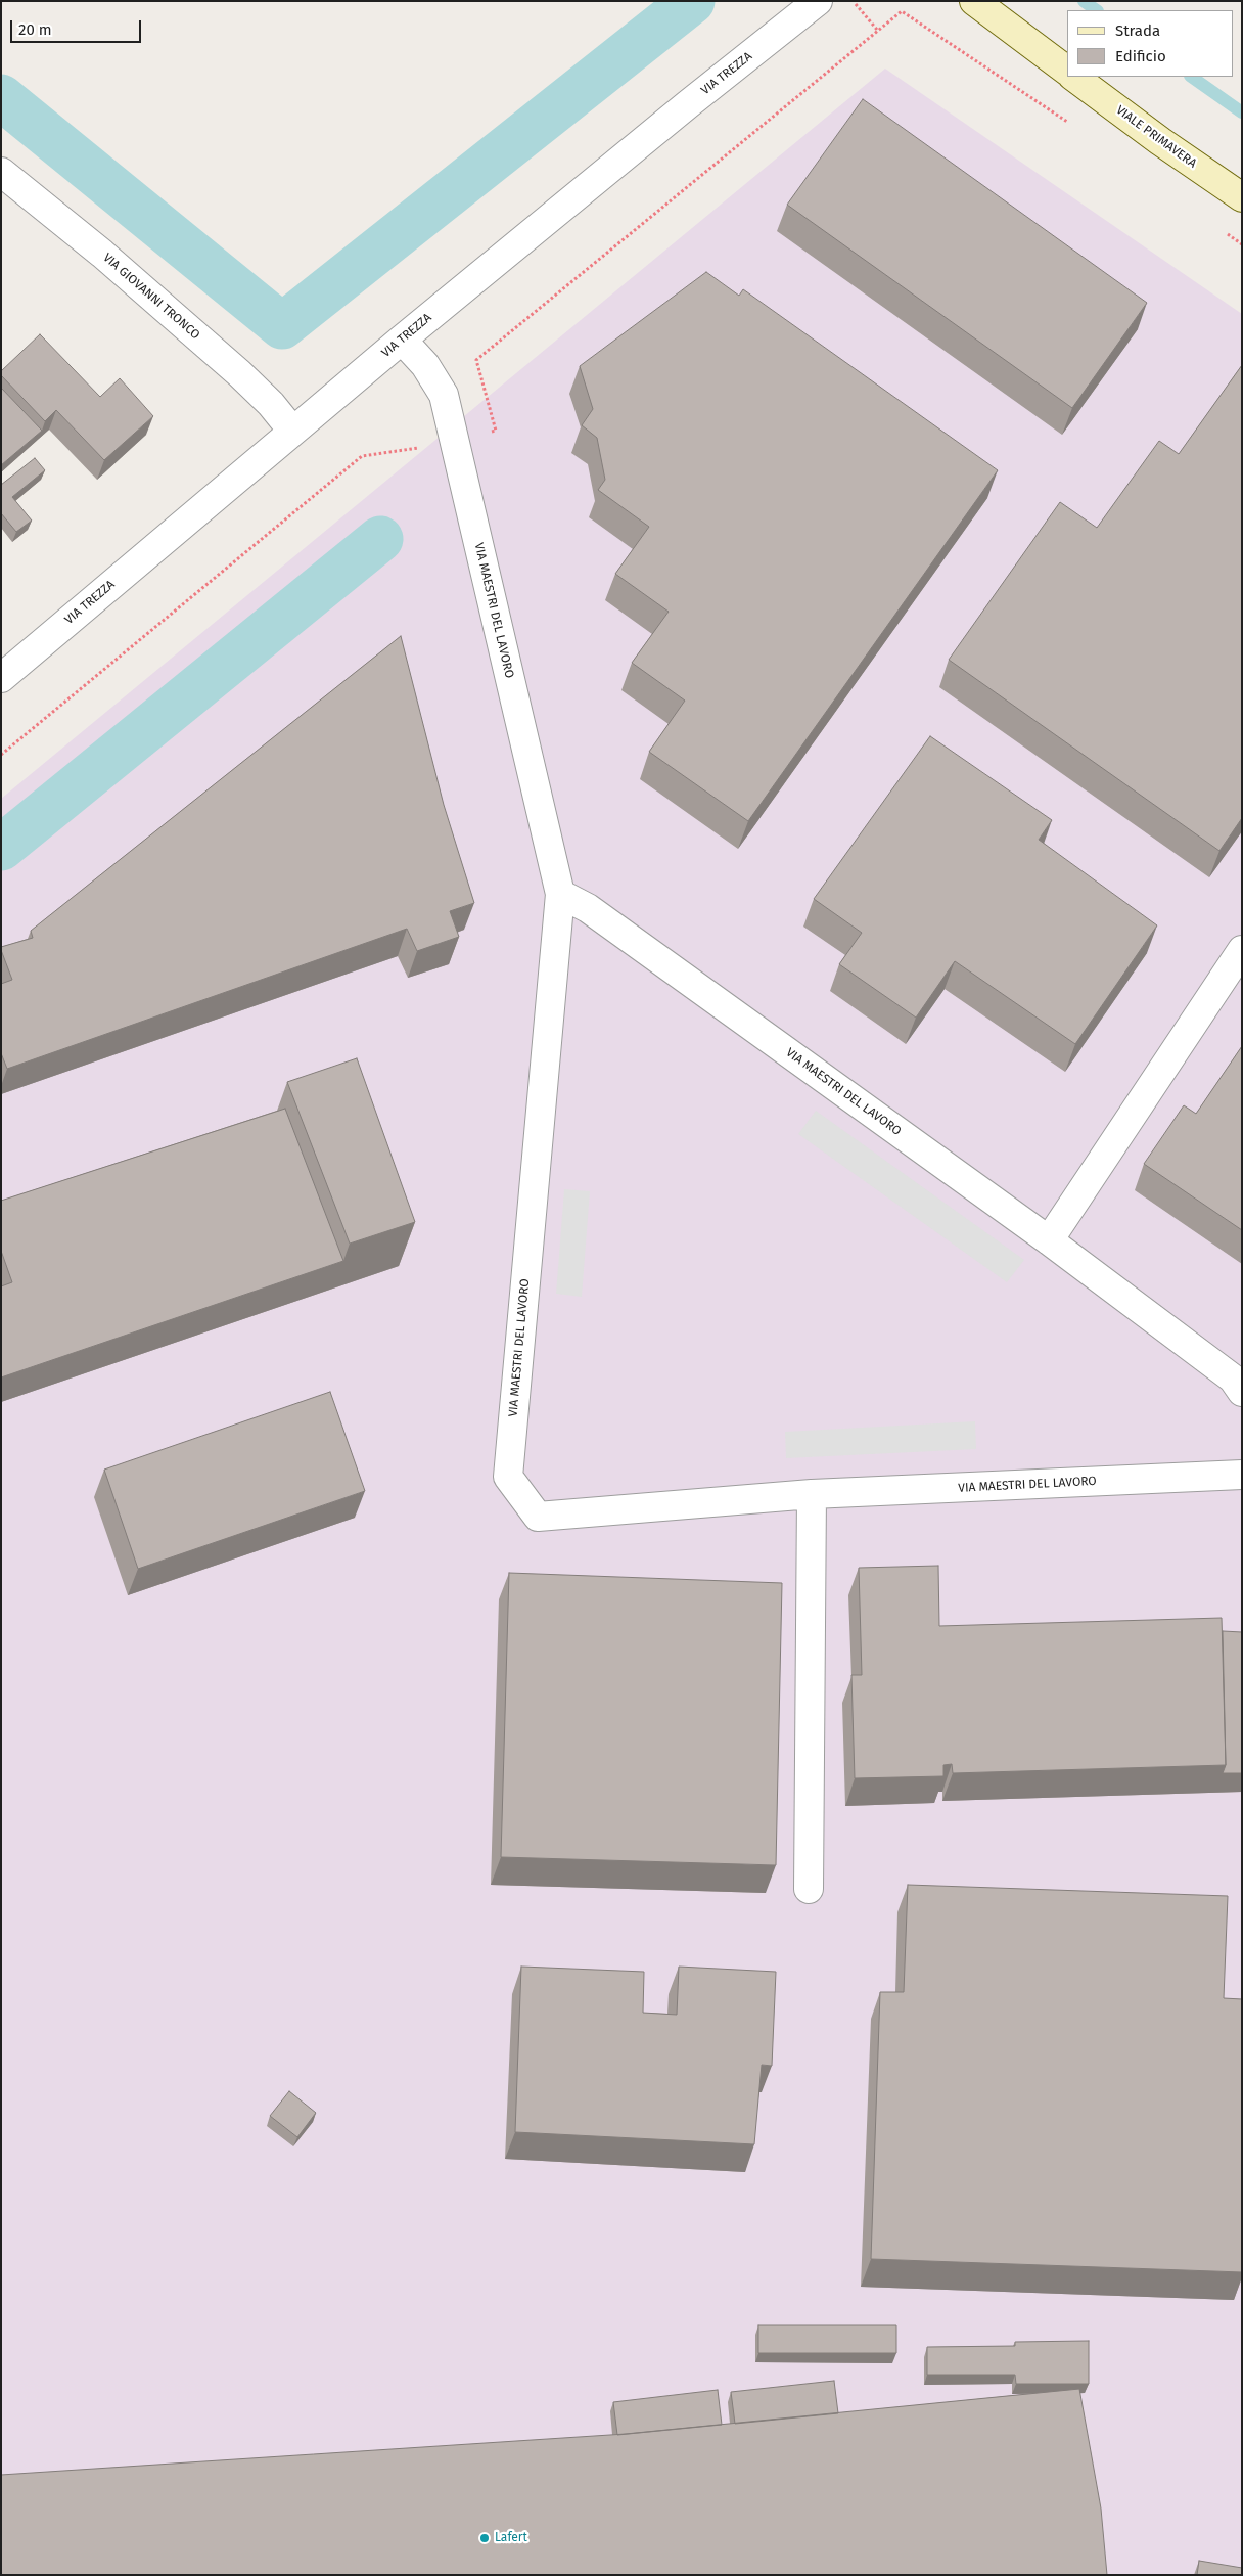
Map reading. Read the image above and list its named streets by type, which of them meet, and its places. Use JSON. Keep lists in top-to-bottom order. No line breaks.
{"streets":{"main road":["VIALE PRIMAVERA"],"street":["VIA TREZZA","VIA GIOVANNI TRONCO","VIA MAESTRI DEL LAVORO"]},"crossings":[["VIA TREZZA","VIA GIOVANNI TRONCO"],["VIA TREZZA","VIA MAESTRI DEL LAVORO"]],"places":["Lafert"],"legend":["Strada","Edificio"],"scale_bar":"20 m"}
